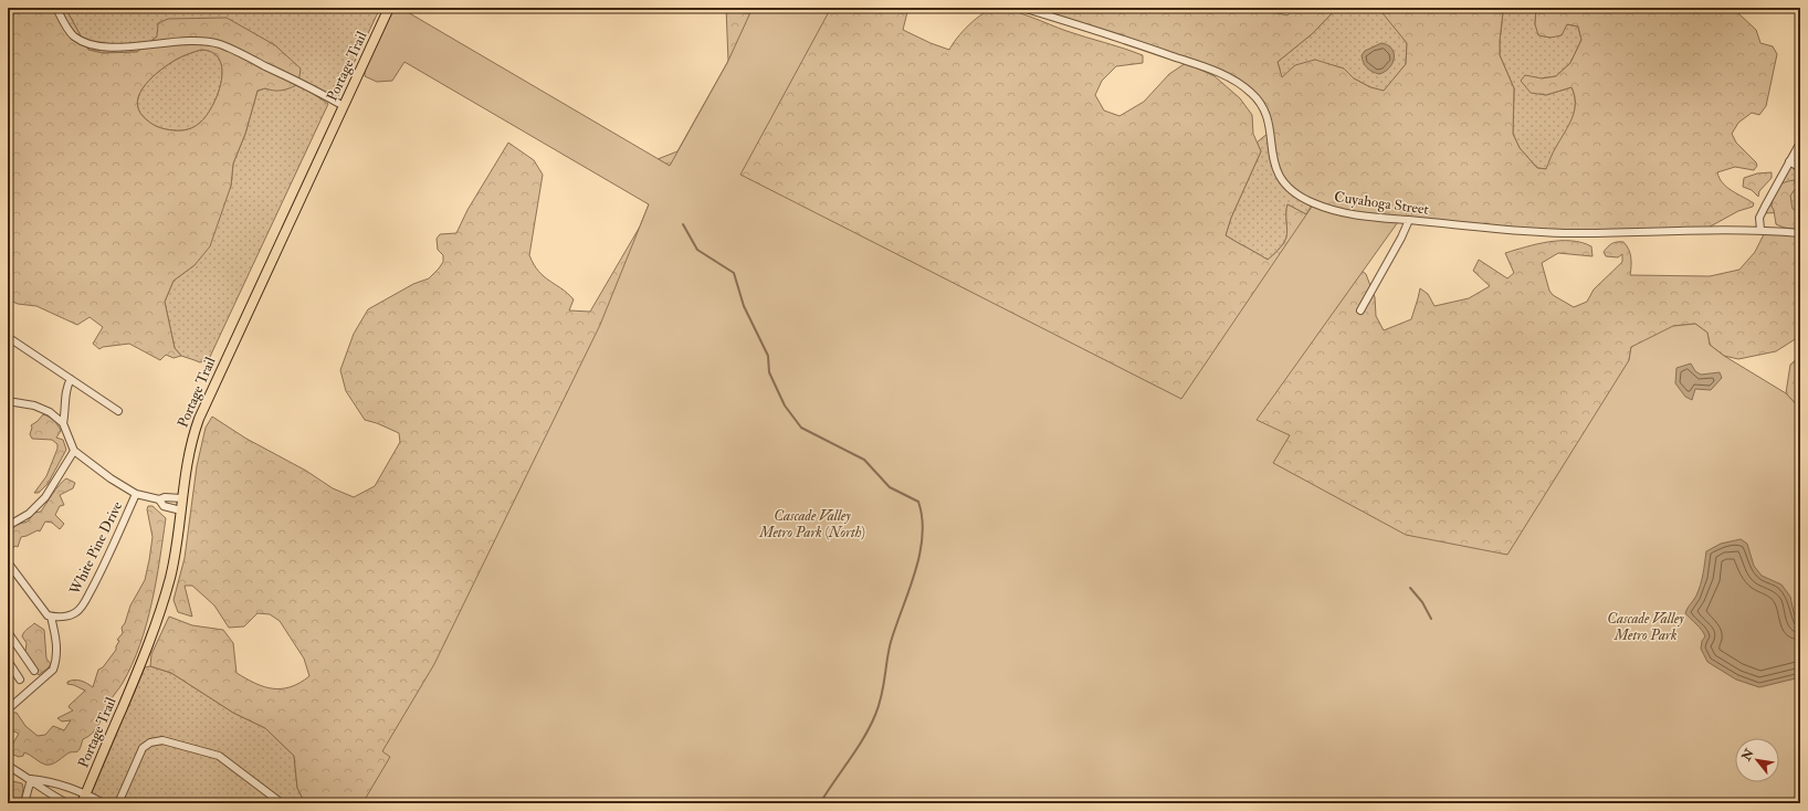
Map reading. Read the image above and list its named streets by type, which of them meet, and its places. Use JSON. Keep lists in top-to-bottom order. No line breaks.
{"streets":{"main road":["Portage Trail"],"street":["Cuyahoga Street","White Pine Drive"]},"parks":["Cascade Valley Metro Park (North)","Cascade Valley Metro Park"],"north":"top left"}
